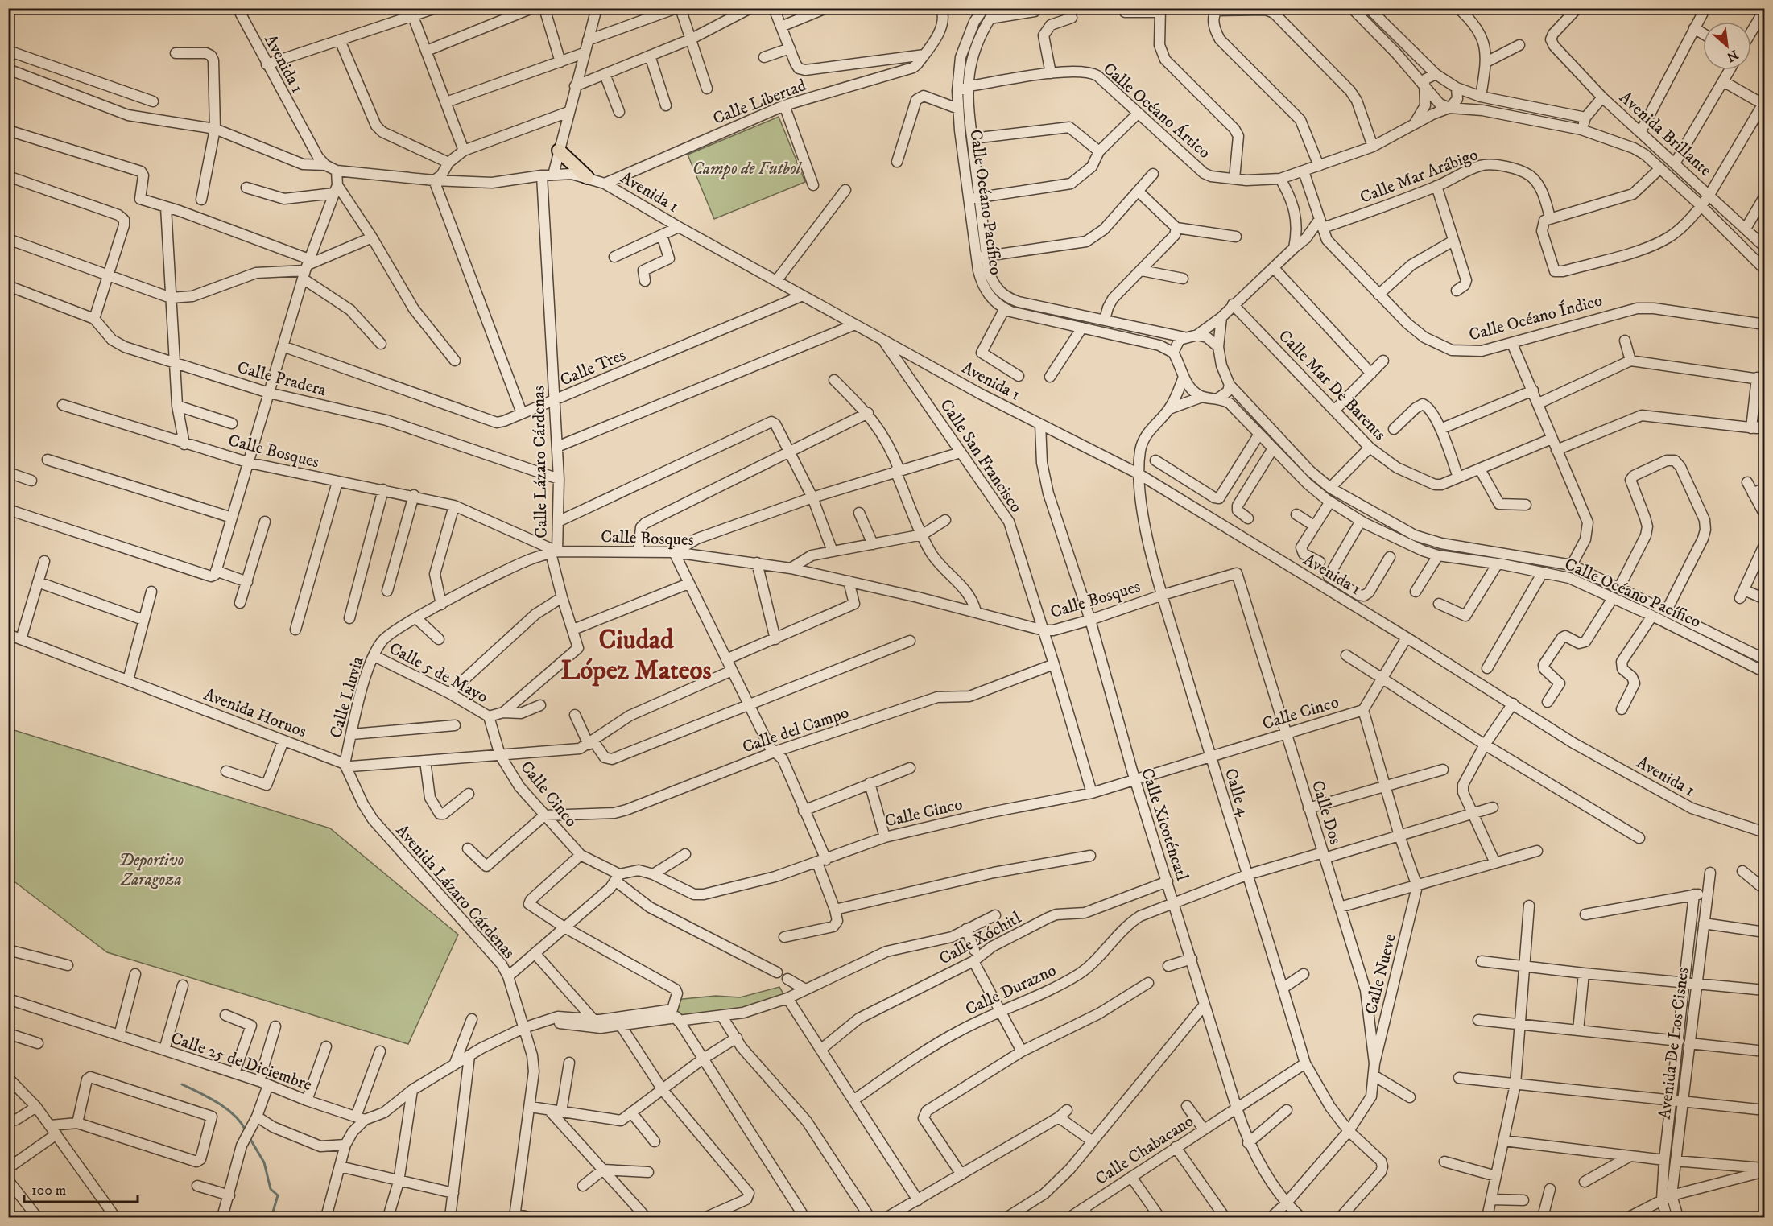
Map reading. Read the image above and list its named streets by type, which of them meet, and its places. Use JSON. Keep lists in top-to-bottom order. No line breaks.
{"streets":{"street":["Avenida 1","Calle Libertad","Calle Océano Ártico","Avenida Brillante","Calle Mar Arábigo","Calle Océano Pacífico","Calle Océano Índico","Calle Tres","Calle Pradera","Calle Mar De Barents","Calle Bosques","Calle San Francisco","Calle Lázaro Cárdenas","Calle 5 de Mayo","Calle Lluvia","Avenida Hornos","Calle Cinco","Calle del Campo","Calle 4","Calle Dos","Calle Xicoténcatl","Avenida Lázaro Cárdenas","Calle Xóchitl","Calle Nueve","Calle Durazno","Avenida De Los Cisnes","Calle 25 de Diciembre","Calle Chabacano"]},"crossings":[["Avenida 1","Calle Libertad"],["Avenida 1","Calle Tres"],["Avenida 1","Calle San Francisco"],["Avenida 1","Calle Lázaro Cárdenas"],["Avenida 1","Calle Cinco"],["Avenida 1","Calle 4"],["Avenida 1","Calle Xicoténcatl"],["Calle Océano Ártico","Calle Océano Pacífico"],["Calle Océano Ártico","Calle Océano Índico"],["Calle Mar Arábigo","Calle Océano Índico"],["Calle Océano Pacífico","Calle 4"],["Calle Tres","Calle Lázaro Cárdenas"],["Calle Pradera","Calle Lázaro Cárdenas"],["Calle Bosques","Calle San Francisco"],["Calle Bosques","Calle Lázaro Cárdenas"],["Calle Bosques","Calle 4"],["Calle Bosques","Calle Dos"],["Calle Bosques","Calle Xicoténcatl"],["Calle San Francisco","Calle Cinco"],["Calle San Francisco","Calle del Campo"],["Calle Lázaro Cárdenas","Calle Lluvia"],["Calle 5 de Mayo","Calle Lluvia"],["Calle 5 de Mayo","Calle Cinco"],["Calle Lluvia","Avenida Hornos"],["Calle Lluvia","Avenida Lázaro Cárdenas"],["Avenida Hornos","Calle Cinco"],["Avenida Hornos","Avenida Lázaro Cárdenas"],["Calle Cinco","Calle del Campo"],["Calle Cinco","Calle 4"],["Calle Cinco","Calle Dos"],["Calle Cinco","Calle Xicoténcatl"],["Calle 4","Calle Nueve"],["Calle 4","Calle Durazno"],["Calle 4","Calle Chabacano"],["Calle Dos","Calle Nueve"],["Calle Dos","Calle Durazno"],["Calle Xicoténcatl","Calle Xóchitl"],["Calle Xicoténcatl","Calle Nueve"],["Calle Xicoténcatl","Calle Durazno"],["Calle Xicoténcatl","Calle Chabacano"]],"districts":["Ciudad López Mateos"],"parks":["Campo de Futbol","Deportivo Zaragoza"],"scale_bar":"100 m","north":"bottom right"}
